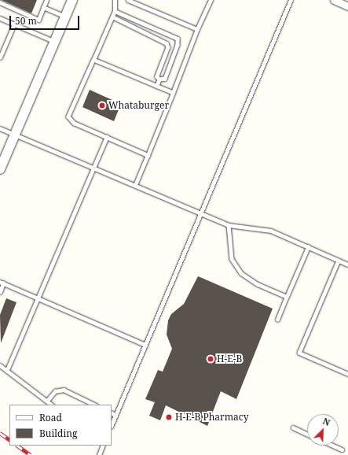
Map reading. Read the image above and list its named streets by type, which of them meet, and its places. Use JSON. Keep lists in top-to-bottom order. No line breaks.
{"places":["Whataburger","H-E-B","H-E-B Pharmacy"],"legend":["Road","Building"],"scale_bar":"50 m","north":"top right"}
